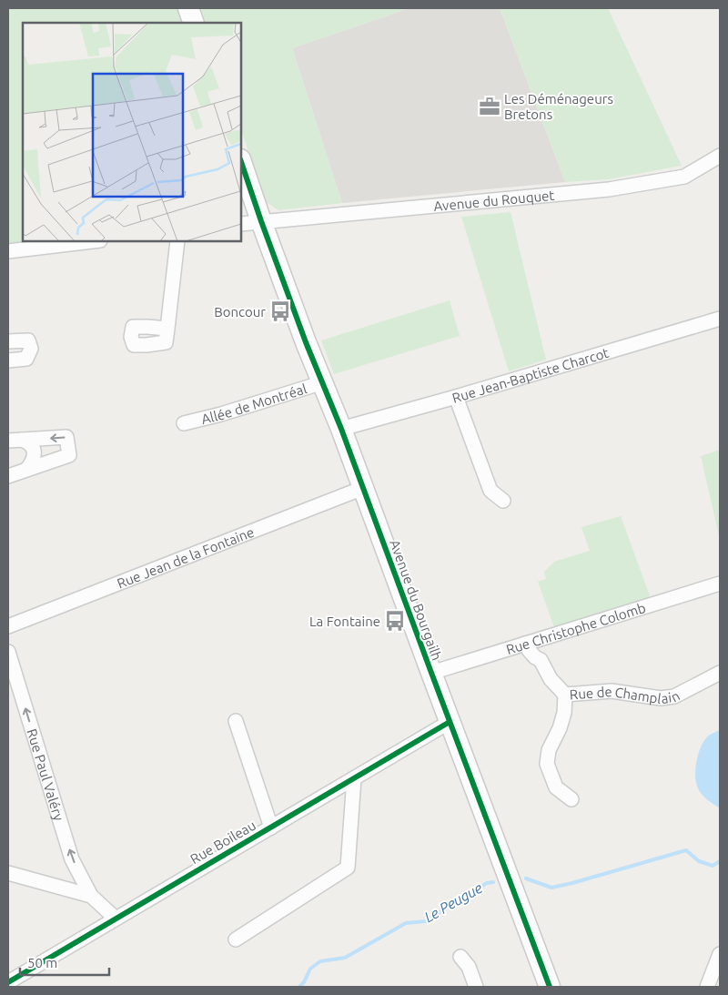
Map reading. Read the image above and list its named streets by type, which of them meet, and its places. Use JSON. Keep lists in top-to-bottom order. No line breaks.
{"streets":{"main road":["Avenue du Bourgailh"],"street":["Avenue du Rouquet","Rue Jean-Baptiste Charcot","Allée de Montréal","Rue Jean de la Fontaine","Rue Christophe Colomb","Rue de Champlain","Rue Paul Valéry","Rue Boileau"]},"crossings":[["Avenue du Rouquet","Avenue du Bourgailh"],["Rue Jean-Baptiste Charcot","Avenue du Bourgailh"],["Allée de Montréal","Avenue du Bourgailh"],["Rue Jean de la Fontaine","Avenue du Bourgailh"],["Avenue du Bourgailh","Rue Christophe Colomb"],["Avenue du Bourgailh","Rue Boileau"],["Rue Christophe Colomb","Rue de Champlain"]],"one_way":["Rue Paul Valéry"],"water":["Le Peugue"],"places":{"office":["Les Déménageurs Bretons"],"bus stop":["Boncour","La Fontaine"]},"scale_bar":"50 m"}
